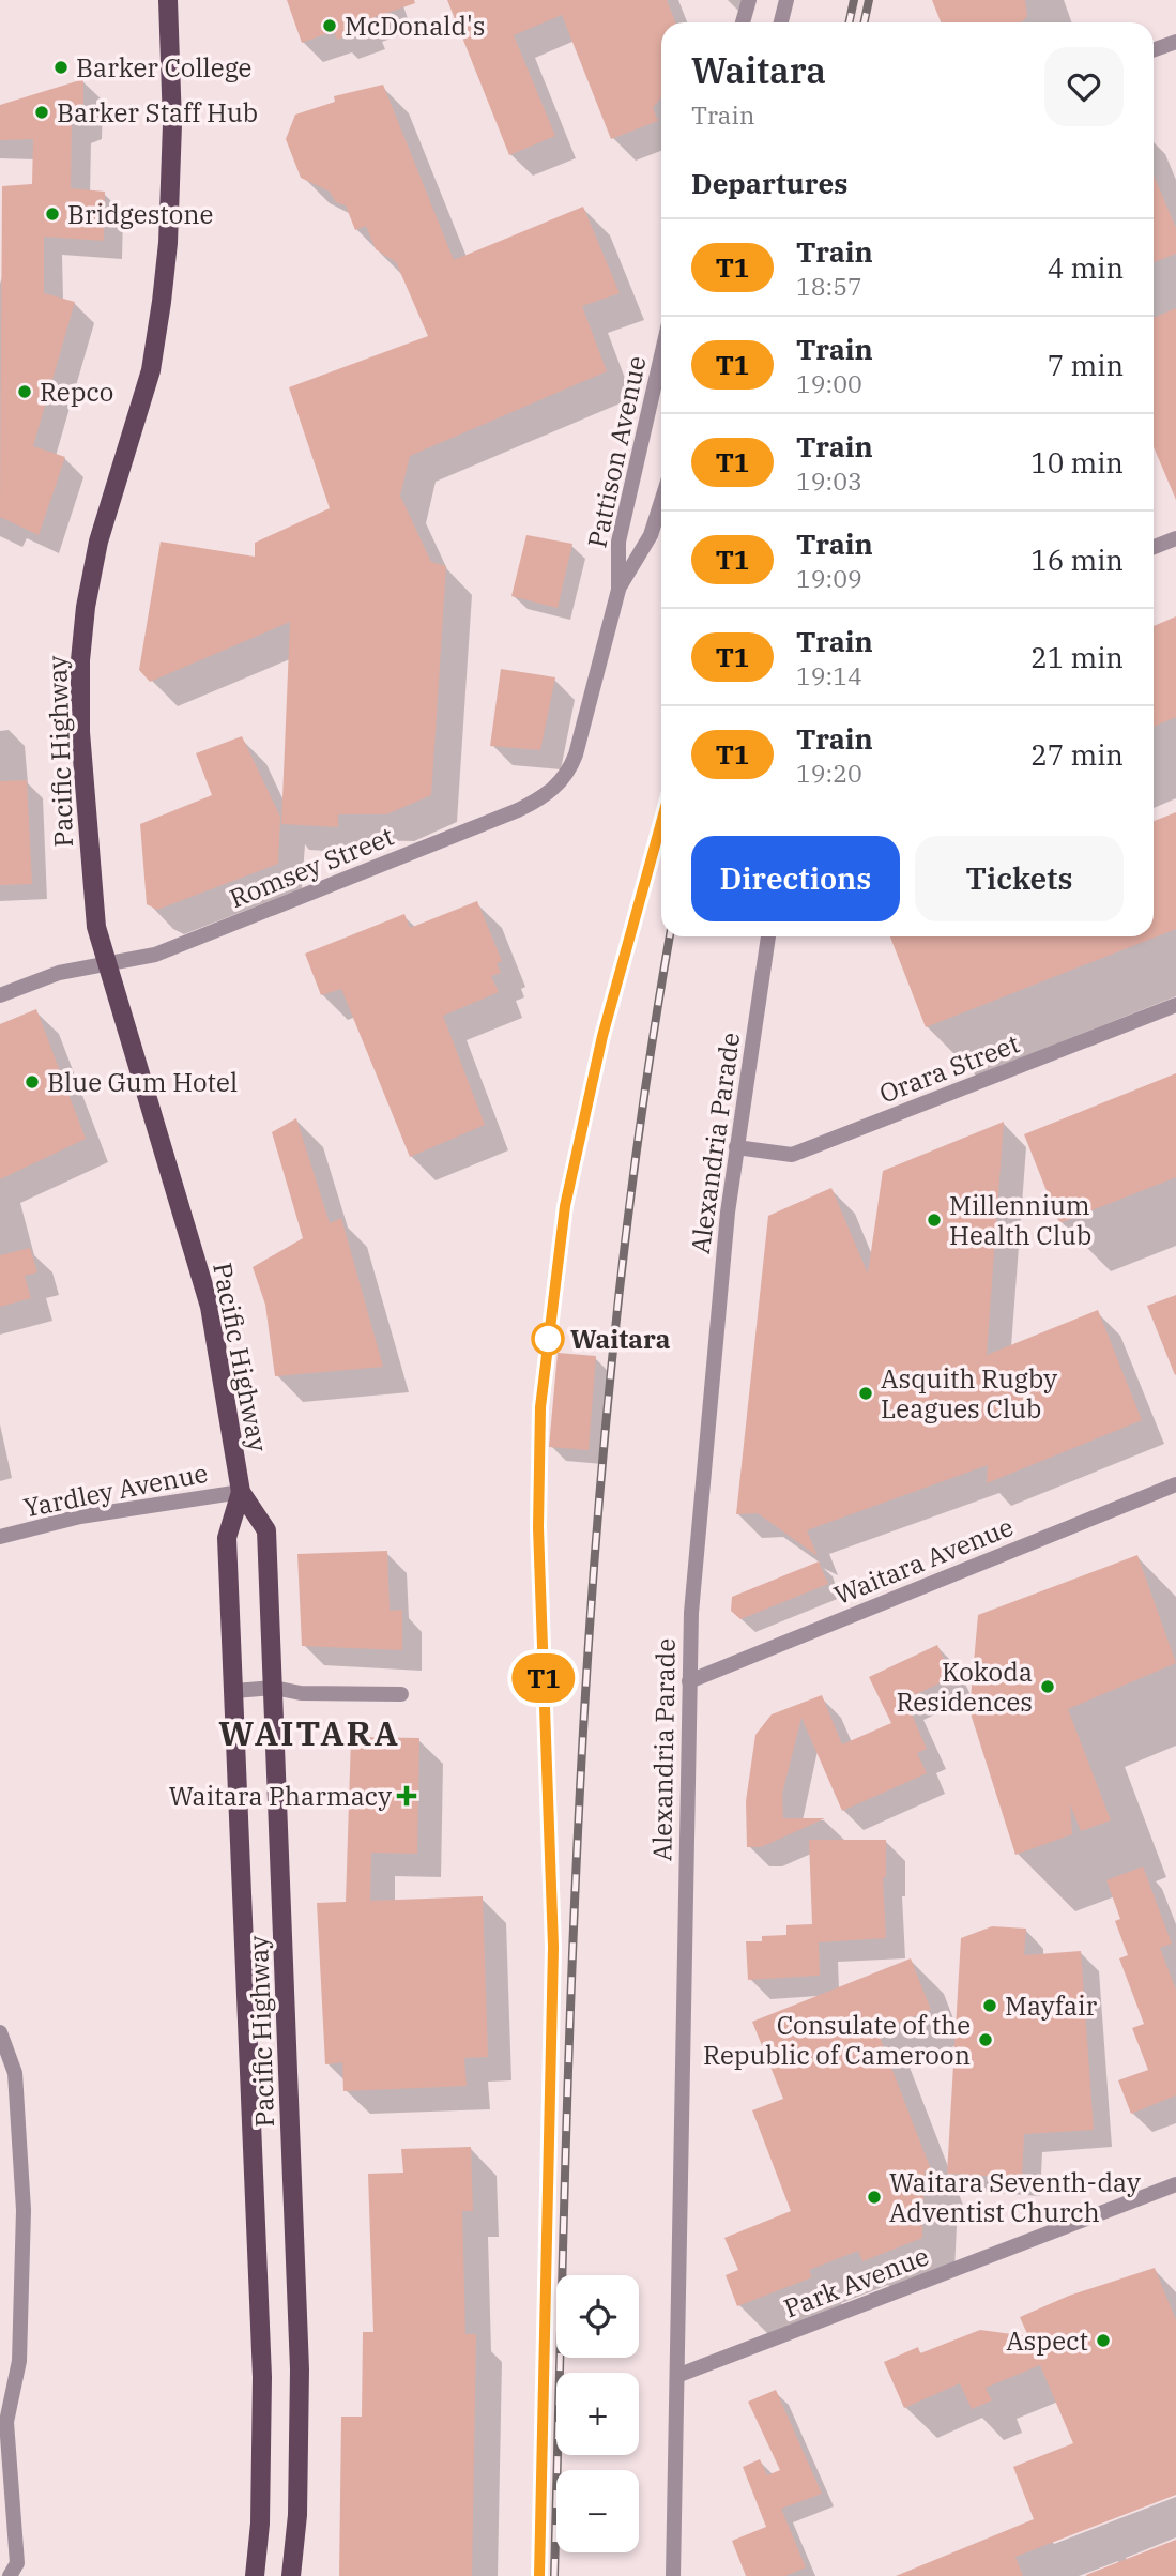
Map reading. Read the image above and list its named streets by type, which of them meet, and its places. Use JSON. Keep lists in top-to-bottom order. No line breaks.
{"streets":{"main road":["Pacific Highway"],"street":["Pattison Avenue","Romsey Street","Orara Street","Alexandria Parade","Yardley Avenue","Waitara Avenue","Park Avenue"]},"crossings":[["Pattison Avenue","Romsey Street"],["Pacific Highway","Romsey Street"],["Pacific Highway","Yardley Avenue"],["Orara Street","Alexandria Parade"],["Alexandria Parade","Waitara Avenue"],["Alexandria Parade","Park Avenue"]],"districts":["WAITARA"],"places":{"other":["McDonald's","Barker College","Barker Staff Hub","Bridgestone","Repco","Blue Gum Hotel","Millennium Health Club","Waitara","Asquith Rugby Leagues Club","Kokoda Residences","Mayfair","Consulate of the Republic of Cameroon","Waitara Seventh-day Adventist Church","Aspect"],"health":["Waitara Pharmacy"]},"page":{"on_map":"T1","heading":[["Waitara","Train"],"Departures"],"list":[{"mark":"T1","name":"Train","note":"18:57","value":"4 min"},{"mark":"T1","name":"Train","note":"19:00","value":"7 min"},{"mark":"T1","name":"Train","note":"19:03","value":"10 min"},{"mark":"T1","name":"Train","note":"19:09","value":"16 min"},{"mark":"T1","name":"Train","note":"19:14","value":"21 min"},{"mark":"T1","name":"Train","note":"19:20","value":"27 min"}],"buttons":["Directions","Tickets"],"map_buttons":["+","−"]}}
